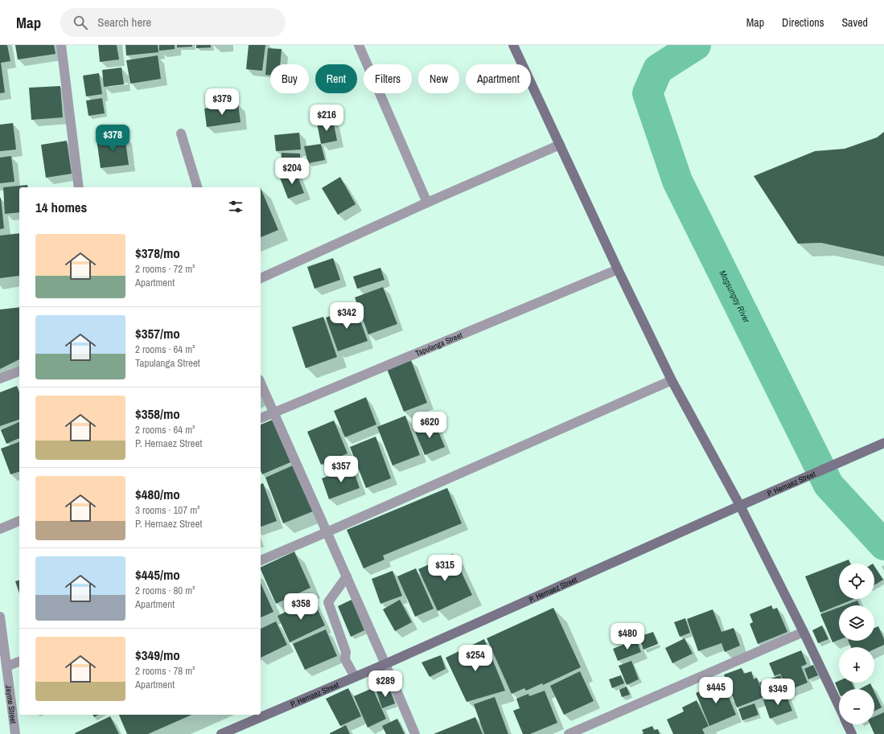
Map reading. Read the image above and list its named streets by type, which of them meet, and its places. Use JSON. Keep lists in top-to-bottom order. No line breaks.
{"streets":{"street":["Tapulanga Street","P. Hernaez Street","Jayme Street"]},"water":["Magsungay River"],"page":{"header":"Map","search":"Search here","nav":["Map","Directions","Saved"],"chip":["Buy","Rent","Filters","New","Apartment"],"price":["$379","$216","$378","$204","$342","$620","$357","$315","$358","$480","$254","$289","$445","$349"],"heading":"14 homes","list":[{"name":"$378/mo","note":"2 rooms · 72 m² · Apartment"},{"name":"$357/mo","note":"2 rooms · 64 m² · Tapulanga Street"},{"name":"$358/mo","note":"2 rooms · 64 m² · P. Hernaez Street"},{"name":"$480/mo","note":"3 rooms · 107 m² · P. Hernaez Street"},{"name":"$445/mo","note":"2 rooms · 80 m² · Apartment"},{"name":"$349/mo","note":"2 rooms · 78 m² · Apartment"}],"map_buttons":["+","−"]}}
